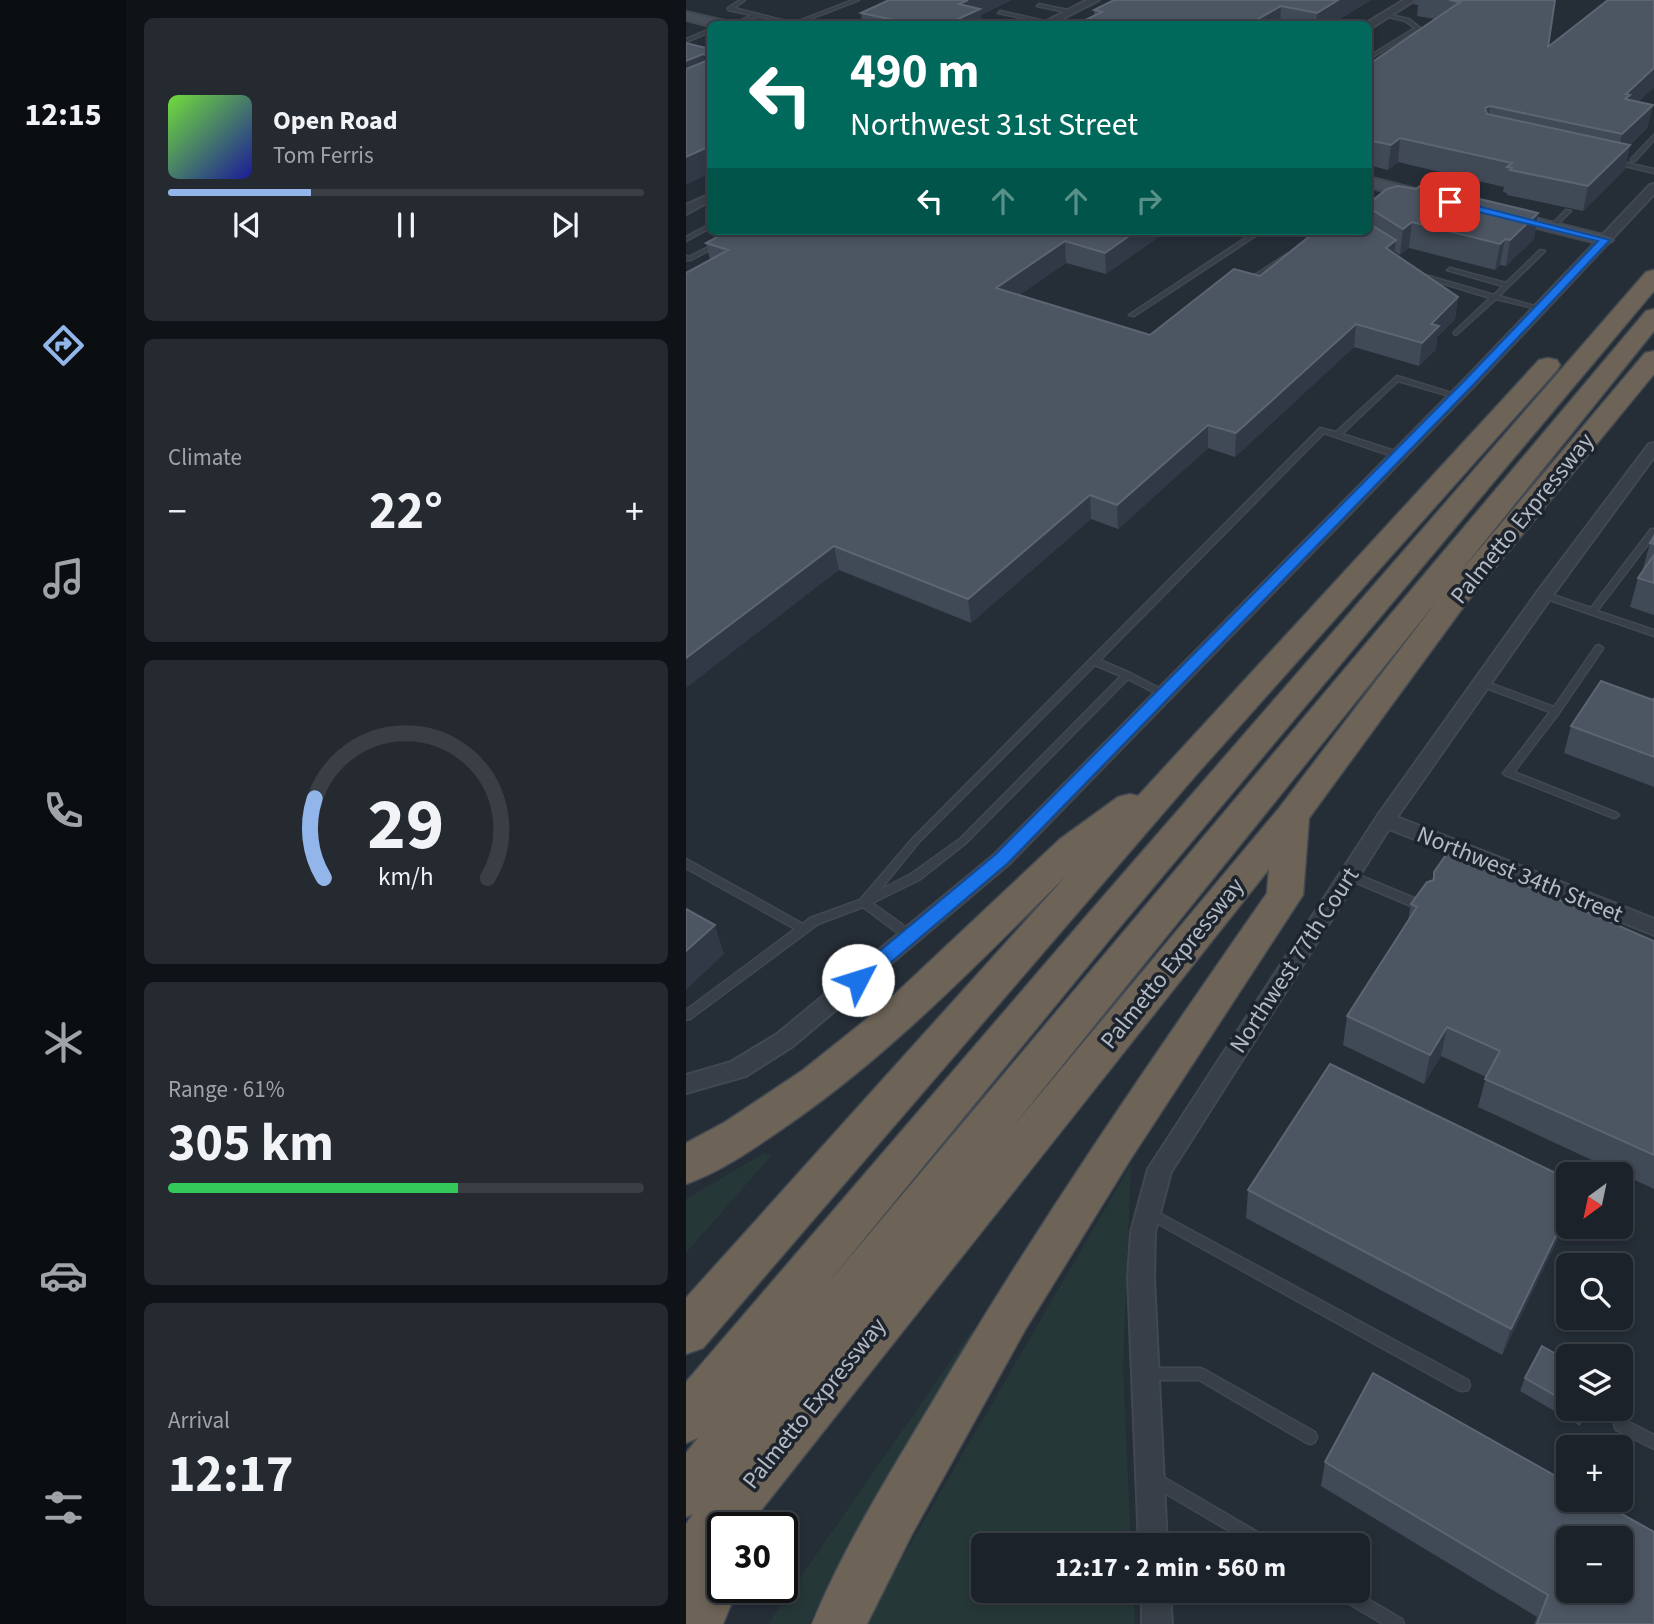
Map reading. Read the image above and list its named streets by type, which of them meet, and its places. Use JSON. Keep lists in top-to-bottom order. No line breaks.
{"streets":{"highway":["Palmetto Expressway"],"street":["Northwest 34th Street","Northwest 77th Court"]},"crossings":[["Northwest 34th Street","Northwest 77th Court"]],"north":"bottom left","page":{"tabs":"12:15","turn":["490 m","Northwest 31st Street"],"song":["Open Road","Tom Ferris"],"tile":["Climate",["Range · 61%","305 km"],["Arrival","12:17"]],"heat":["−","22°","+"],"map_buttons":["+","−"],"limit":"30","trip":"12:17 · 2 min · 560 m","gauge":["29","km/h"]}}
